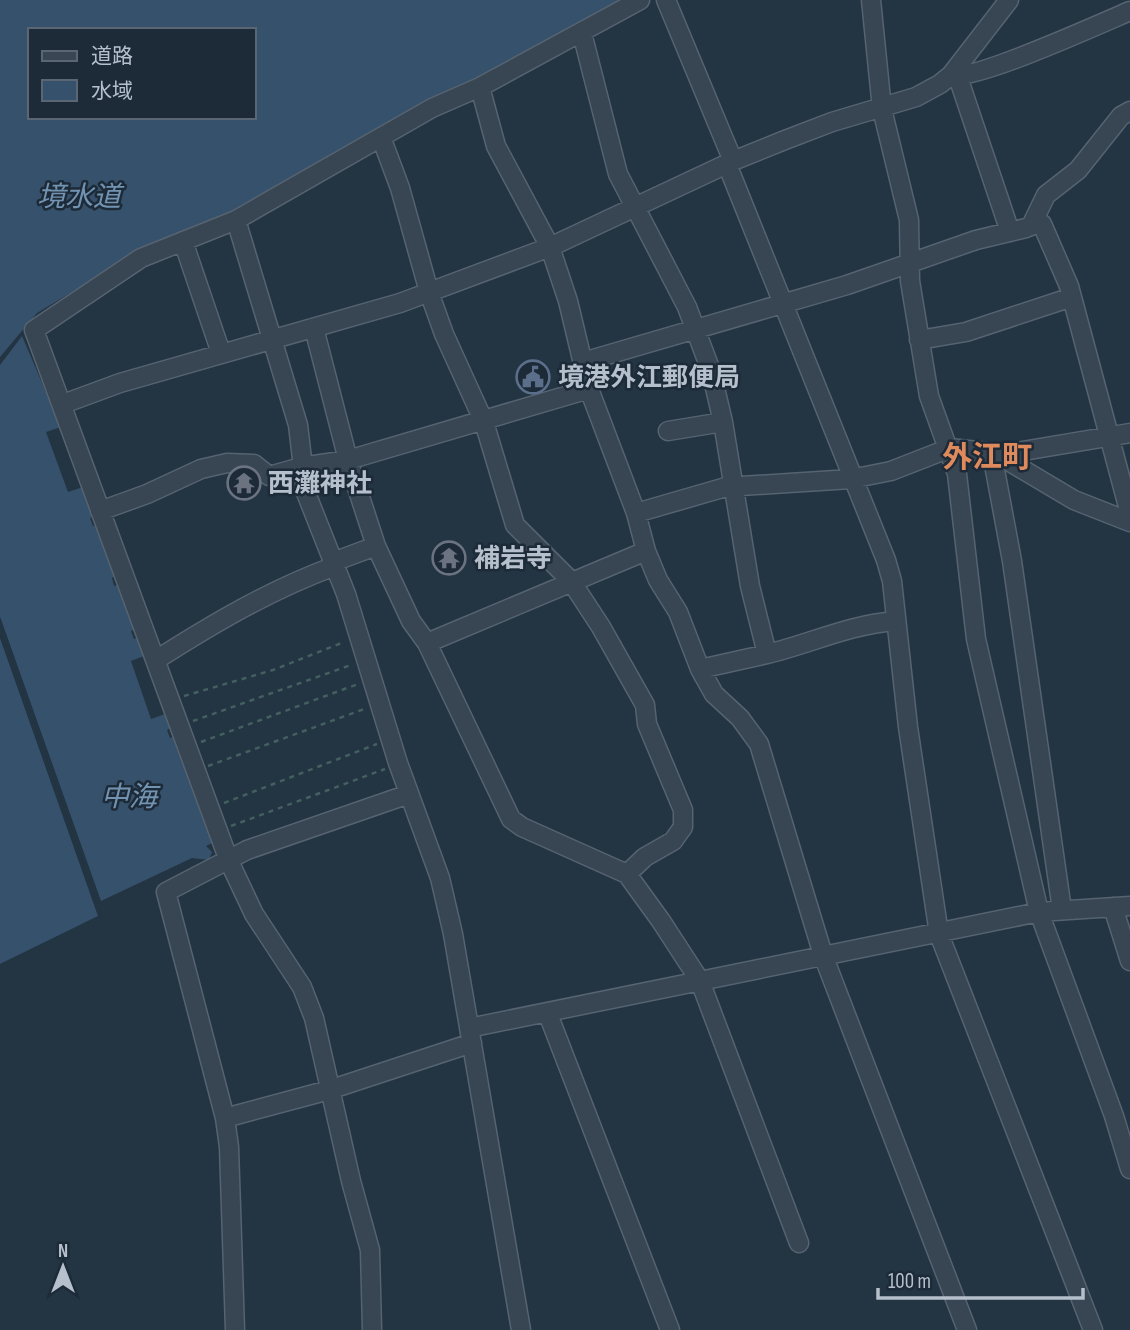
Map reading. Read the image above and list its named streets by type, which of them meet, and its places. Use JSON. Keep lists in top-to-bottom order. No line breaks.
{"districts":["外江町"],"water":["境水道","中海"],"places":{"public building":["境港外江郵便局"],"temple":["西灘神社","補岩寺"]},"legend":["道路","水域"],"scale_bar":"100 m","north":"top"}
